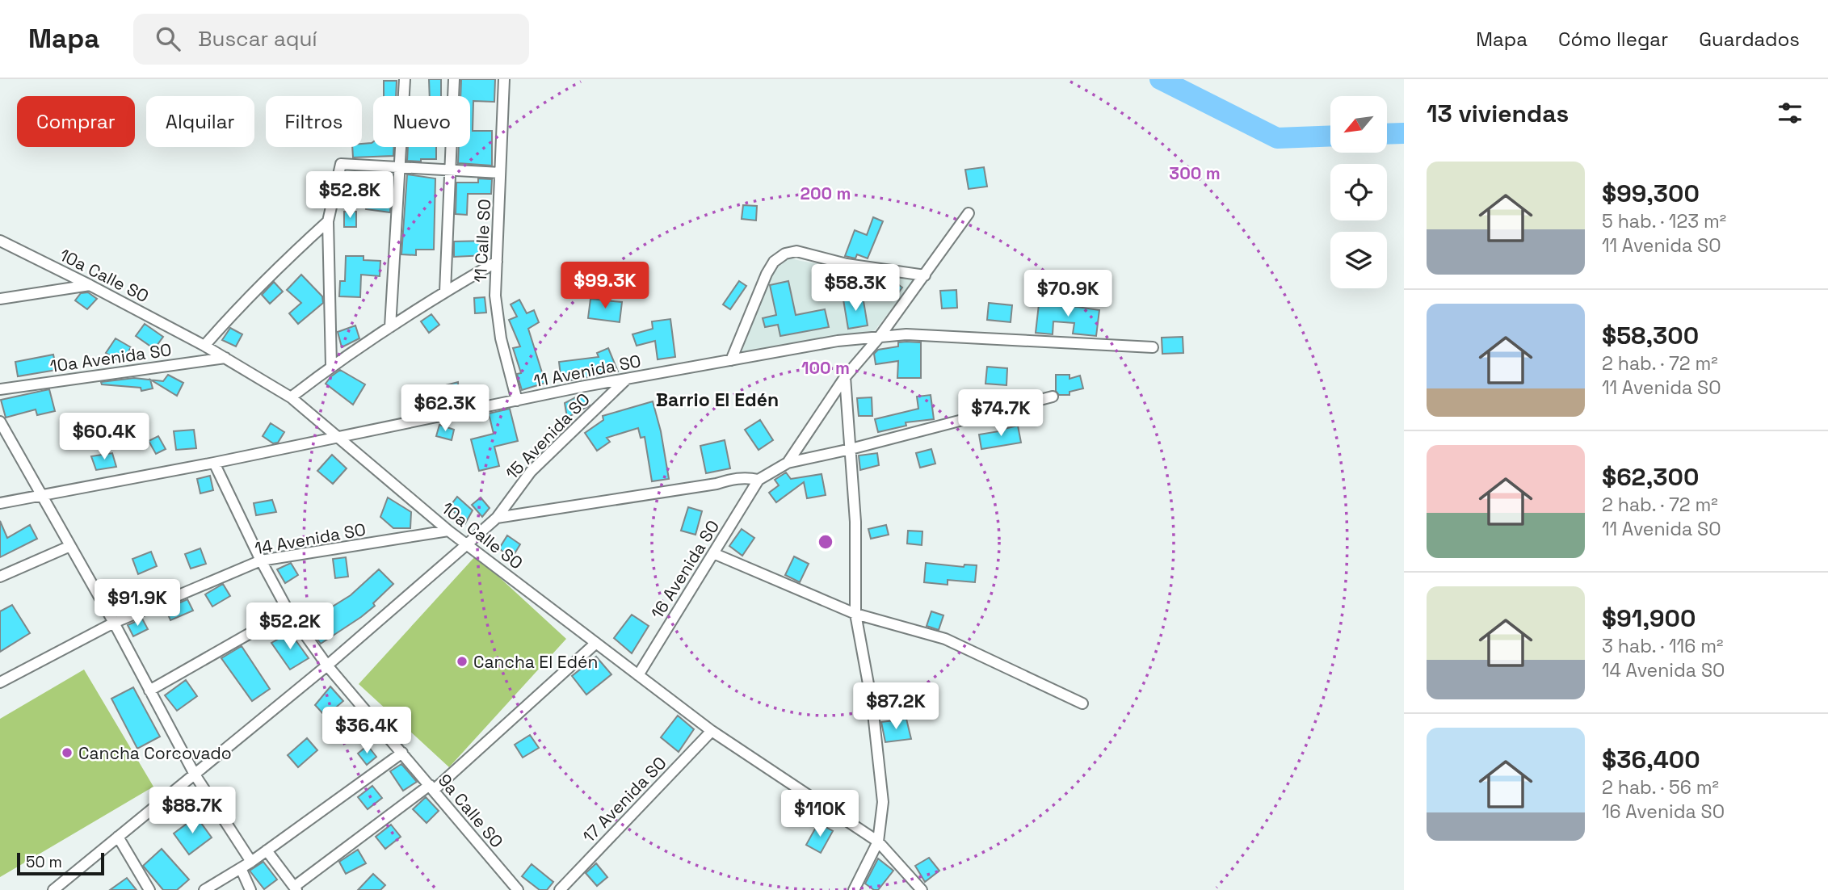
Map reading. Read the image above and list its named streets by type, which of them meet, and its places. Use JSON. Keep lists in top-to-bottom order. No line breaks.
{"streets":{"street":["11 Calle SO","10a Calle SO","10a Avenida SO","11 Avenida SO","15 Avenida SO","14 Avenida SO","16 Avenida SO","17 Avenida SO","9a Calle SO"]},"crossings":[["11 Calle SO","11 Avenida SO"],["10a Calle SO","10a Avenida SO"],["10a Calle SO","11 Avenida SO"],["10a Calle SO","15 Avenida SO"],["10a Calle SO","14 Avenida SO"],["10a Calle SO","16 Avenida SO"],["10a Calle SO","17 Avenida SO"],["11 Avenida SO","15 Avenida SO"],["11 Avenida SO","9a Calle SO"],["15 Avenida SO","9a Calle SO"],["14 Avenida SO","9a Calle SO"]],"districts":["Barrio El Edén"],"places":["Cancha El Edén","Cancha Corcovado"],"scale_bar":"50 m","north":"bottom left","page":{"header":"Mapa","search":"Buscar aquí","nav":["Mapa","Cómo llegar","Guardados"],"heading":"13 viviendas","chip":["Comprar","Alquilar","Filtros","Nuevo"],"list":[{"name":"$99,300","note":"5 hab. · 123 m² · 11 Avenida SO"},{"name":"$58,300","note":"2 hab. · 72 m² · 11 Avenida SO"},{"name":"$62,300","note":"2 hab. · 72 m² · 11 Avenida SO"},{"name":"$91,900","note":"3 hab. · 116 m² · 14 Avenida SO"},{"name":"$36,400","note":"2 hab. · 56 m² · 16 Avenida SO"}],"price":["$52.8K","$99.3K","$58.3K","$70.9K","$62.3K","$74.7K","$60.4K","$91.9K","$52.2K","$87.2K","$36.4K","$88.7K","$110K"],"scale":"50 m"},"rings":["300 m","200 m","100 m"]}
